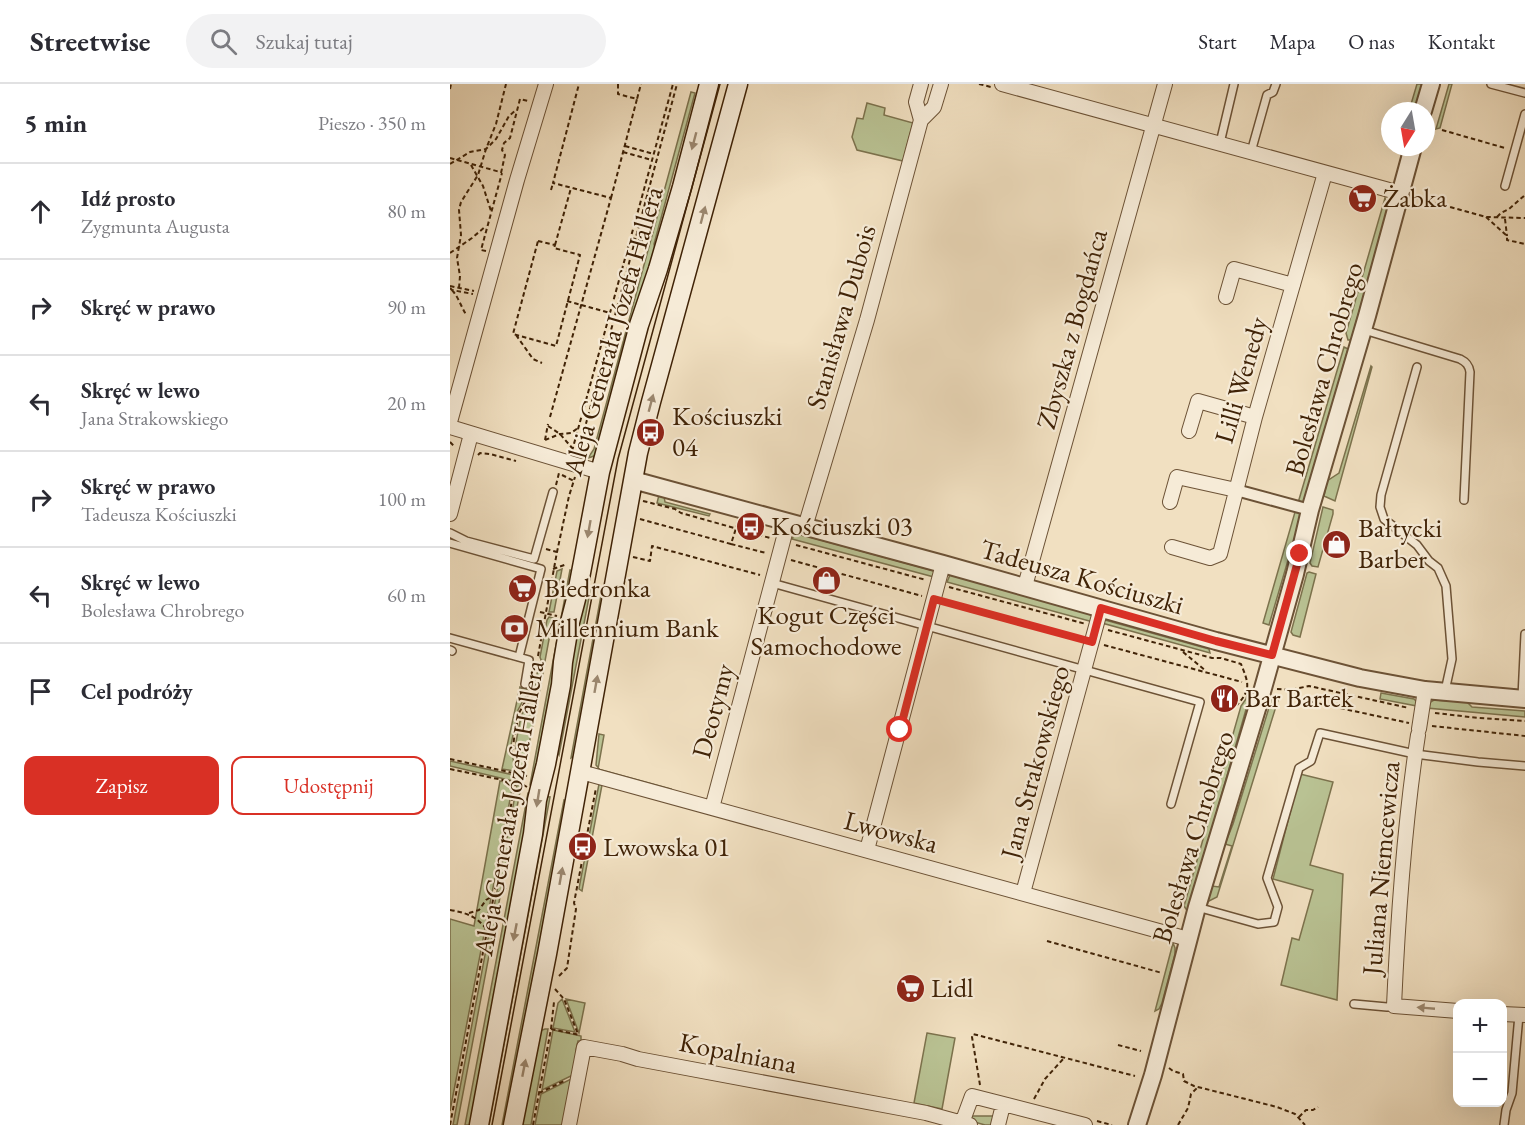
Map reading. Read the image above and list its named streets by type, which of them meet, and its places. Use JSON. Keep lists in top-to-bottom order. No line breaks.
{"streets":{"main road":["Aleja Generała Józefa Hallera"],"street":["Stanisława Dubois","Zbyszka z Bogdańca","Bolesława Chrobrego","Lilli Wenedy","Tadeusza Kościuszki","Deotymy","Jana Strakowskiego","Lwowska","Juliana Niemcewicza","Kopalniana"]},"crossings":[["Stanisława Dubois","Tadeusza Kościuszki"],["Zbyszka z Bogdańca","Tadeusza Kościuszki"],["Aleja Generała Józefa Hallera","Tadeusza Kościuszki"],["Aleja Generała Józefa Hallera","Lwowska"],["Bolesława Chrobrego","Tadeusza Kościuszki"],["Bolesława Chrobrego","Lwowska"],["Tadeusza Kościuszki","Deotymy"],["Tadeusza Kościuszki","Jana Strakowskiego"],["Tadeusza Kościuszki","Juliana Niemcewicza"],["Deotymy","Lwowska"],["Jana Strakowskiego","Lwowska"]],"places":{"supermarket":["Żabka","Biedronka","Lidl"],"bus stop":["Kościuszki 04","Kościuszki 03","Lwowska 01"],"shop":["Bałtycki Barber","Kogut Części Samochodowe"],"bank":["Millennium Bank"],"restaurant":["Bar Bartek"]},"north":"bottom","page":{"header":"Streetwise","search":"Szukaj tutaj","nav":["Start","Mapa","O nas","Kontakt"],"heading":["5 min","Pieszo · 350 m"],"list":[["Idź prosto","Zygmunta Augusta","80 m"],["Skręć w prawo","90 m"],["Skręć w lewo","Jana Strakowskiego","20 m"],["Skręć w prawo","Tadeusza Kościuszki","100 m"],["Skręć w lewo","Bolesława Chrobrego","60 m"],"Cel podróży"],"buttons":["Zapisz","Udostępnij"],"map_buttons":["+","−"]}}
